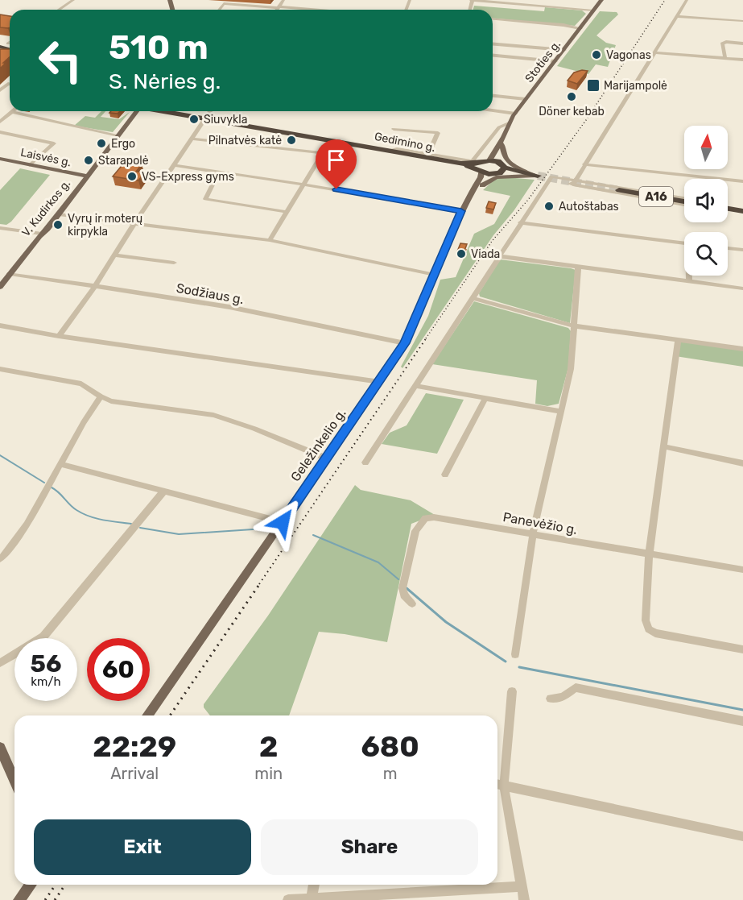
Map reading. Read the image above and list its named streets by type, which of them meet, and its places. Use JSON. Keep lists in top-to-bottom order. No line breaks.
{"streets":{"highway":["Gedimino g.","A16"],"main road":["Stoties g.","Laisvės g.","V. Kudirkos g.","Geležinkelio g."],"street":["Sodžiaus g.","Panevėžio g."]},"crossings":[["Gedimino g.","Geležinkelio g."],["Laisvės g.","V. Kudirkos g."],["V. Kudirkos g.","Sodžiaus g."],["Sodžiaus g.","Geležinkelio g."]],"places":{"other":["Vagonas","Döner kebab","Siuvykla","Pilnatvės katė","Ergo","Starapolė","VS-Express gyms","Autoštabas","Vyrų ir moterų kirpykla","Viada"],"transit":["Marijampolė"]},"north":"top","page":{"turn":["510 m","S. Nėries g."],"speed":"56 km/h","limit":"60","eta":["22:29","Arrival","2","min","680","m"],"buttons":["Exit","Share"]}}
